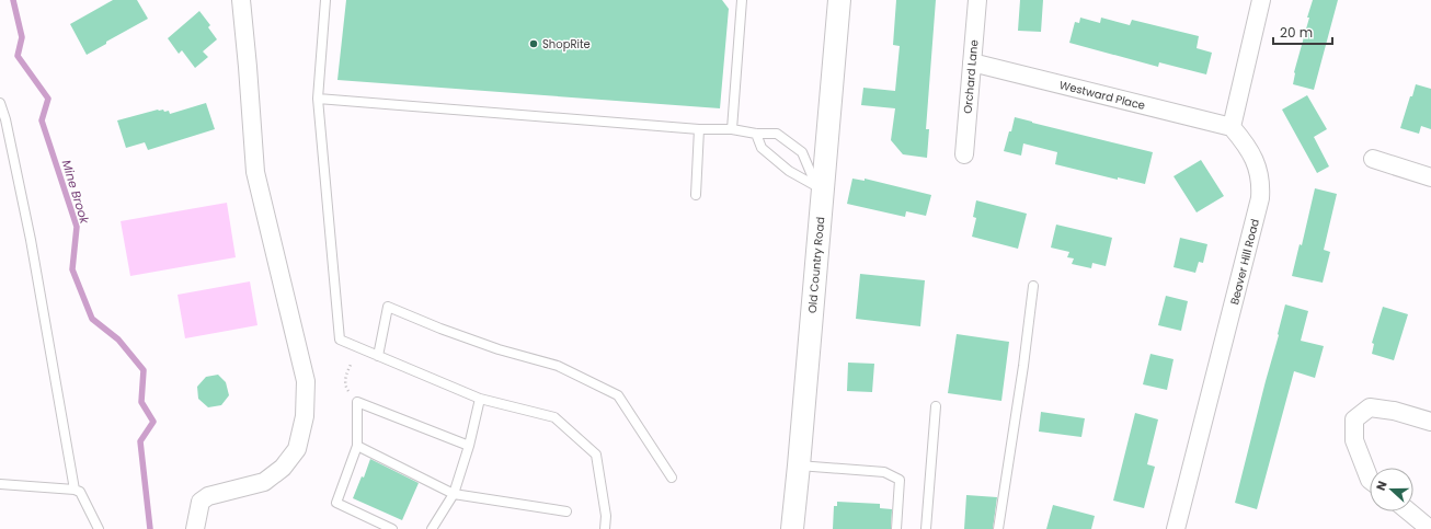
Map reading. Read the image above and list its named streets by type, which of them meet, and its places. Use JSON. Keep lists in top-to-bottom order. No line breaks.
{"streets":{"street":["Orchard Lane","Westward Place","Beaver Hill Road","Old Country Road"]},"crossings":[["Orchard Lane","Westward Place"],["Westward Place","Beaver Hill Road"]],"water":["Mine Brook"],"places":["ShopRite"],"scale_bar":"20 m","north":"left"}
